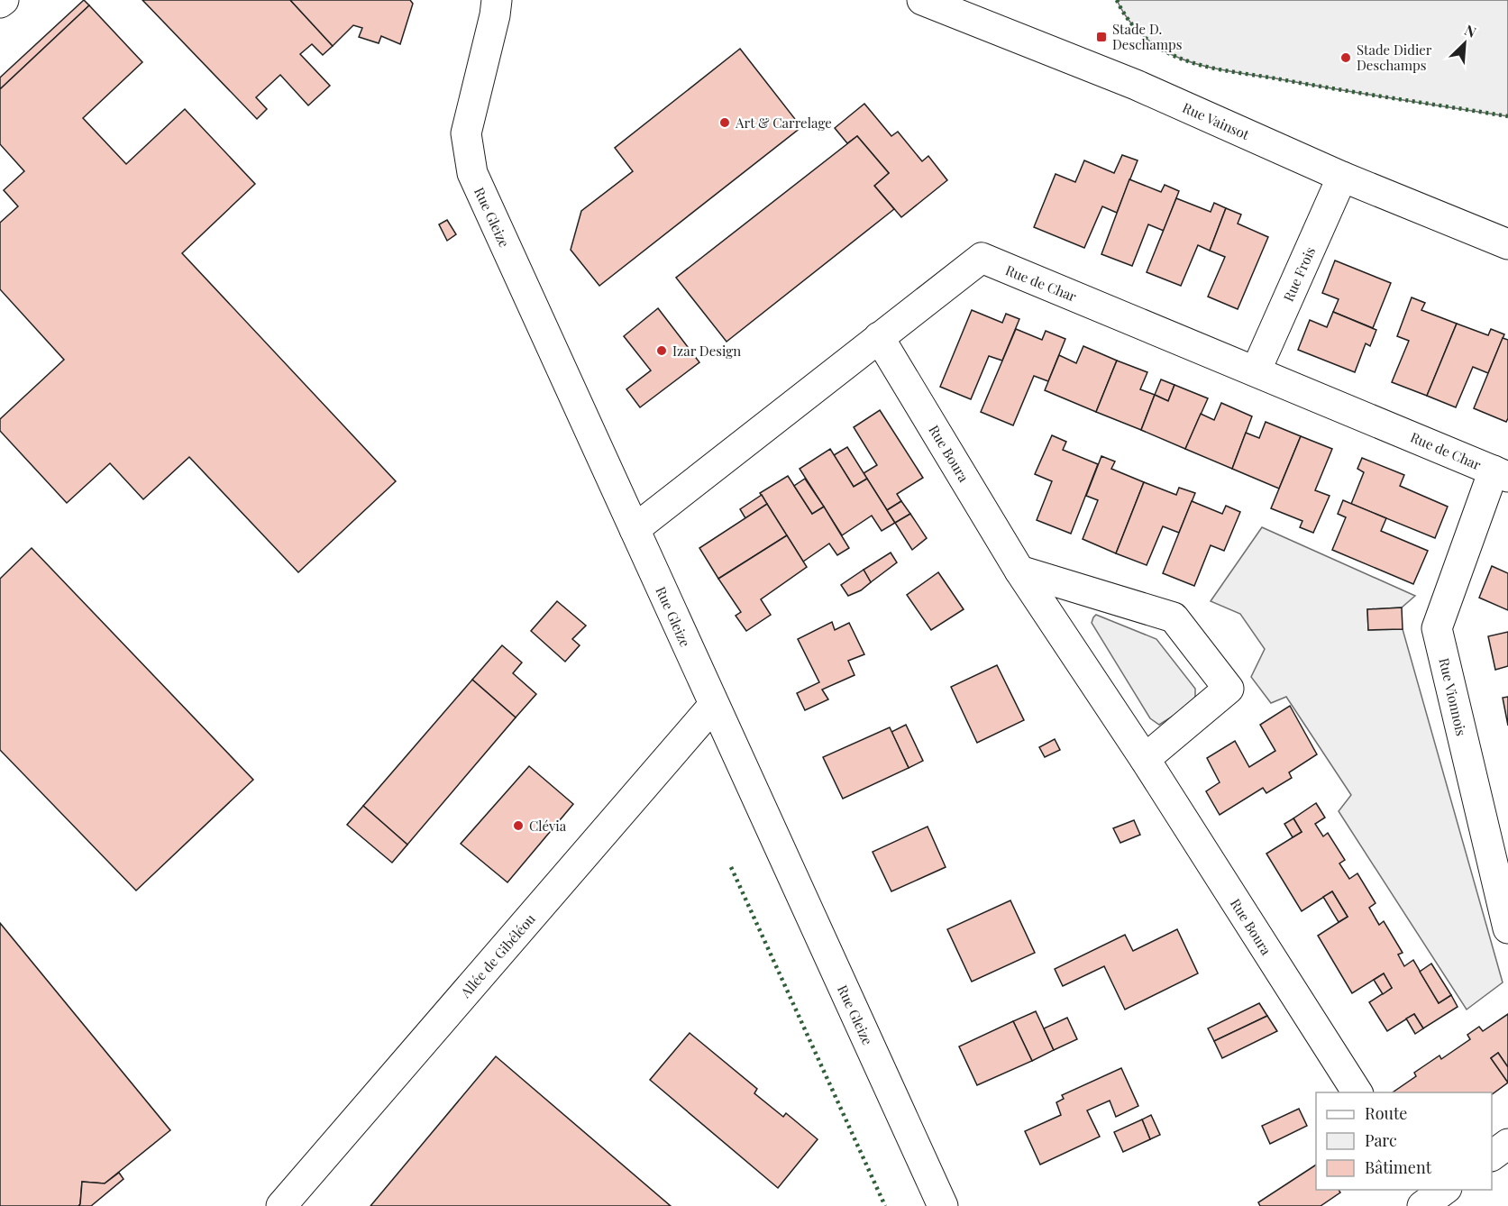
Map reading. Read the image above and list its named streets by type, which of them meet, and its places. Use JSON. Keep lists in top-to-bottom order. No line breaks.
{"streets":{"street":["Rue Vainsot","Rue Gleize","Rue Frois","Rue de Char","Rue Boura","Rue Vionnois","Allée de Gibéléou"]},"crossings":[["Rue Vainsot","Rue Frois"],["Rue Gleize","Rue de Char"],["Rue Gleize","Allée de Gibéléou"],["Rue Frois","Rue de Char"],["Rue de Char","Rue Boura"],["Rue de Char","Rue Vionnois"]],"places":{"transit":["Stade D. Deschamps"],"other":["Stade Didier Deschamps","Art & Carrelage","Izar Design","Clévia"]},"legend":["Route","Parc","Bâtiment"],"north":"top right"}
